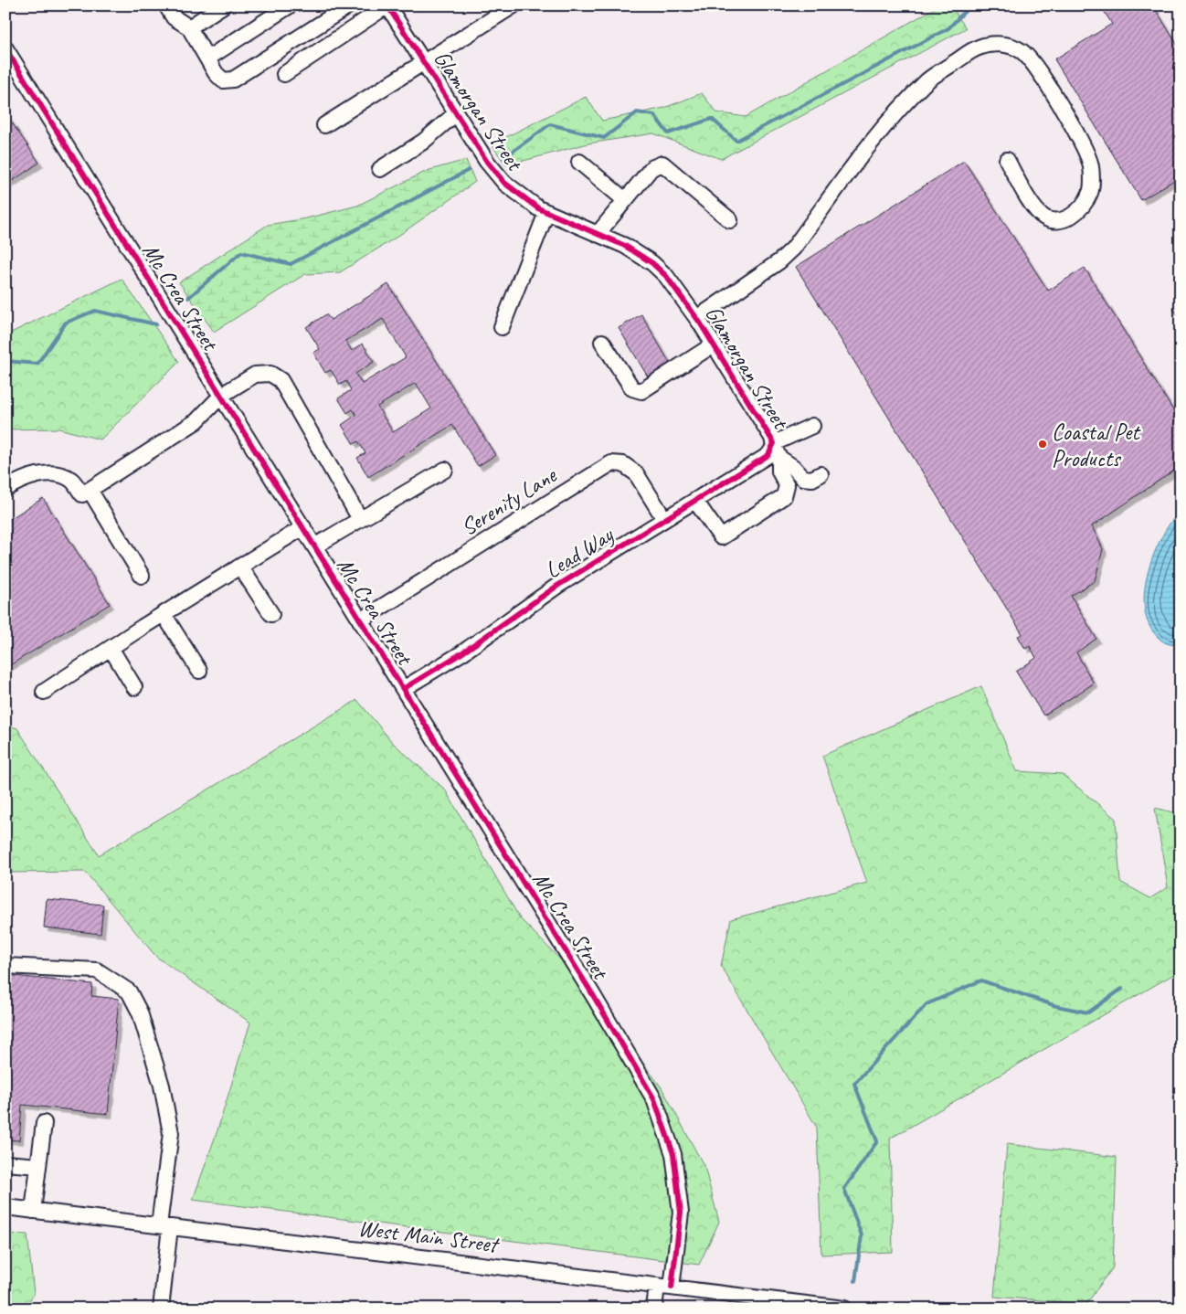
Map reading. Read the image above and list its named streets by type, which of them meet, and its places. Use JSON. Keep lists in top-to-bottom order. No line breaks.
{"streets":{"street":["Glamorgan Street","Mc Crea Street","Serenity Lane","Lead Way","West Main Street"]},"crossings":[["Glamorgan Street","Lead Way"],["Mc Crea Street","Serenity Lane"],["Mc Crea Street","Lead Way"],["Mc Crea Street","West Main Street"],["Serenity Lane","Lead Way"]],"places":["Coastal Pet Products"]}
